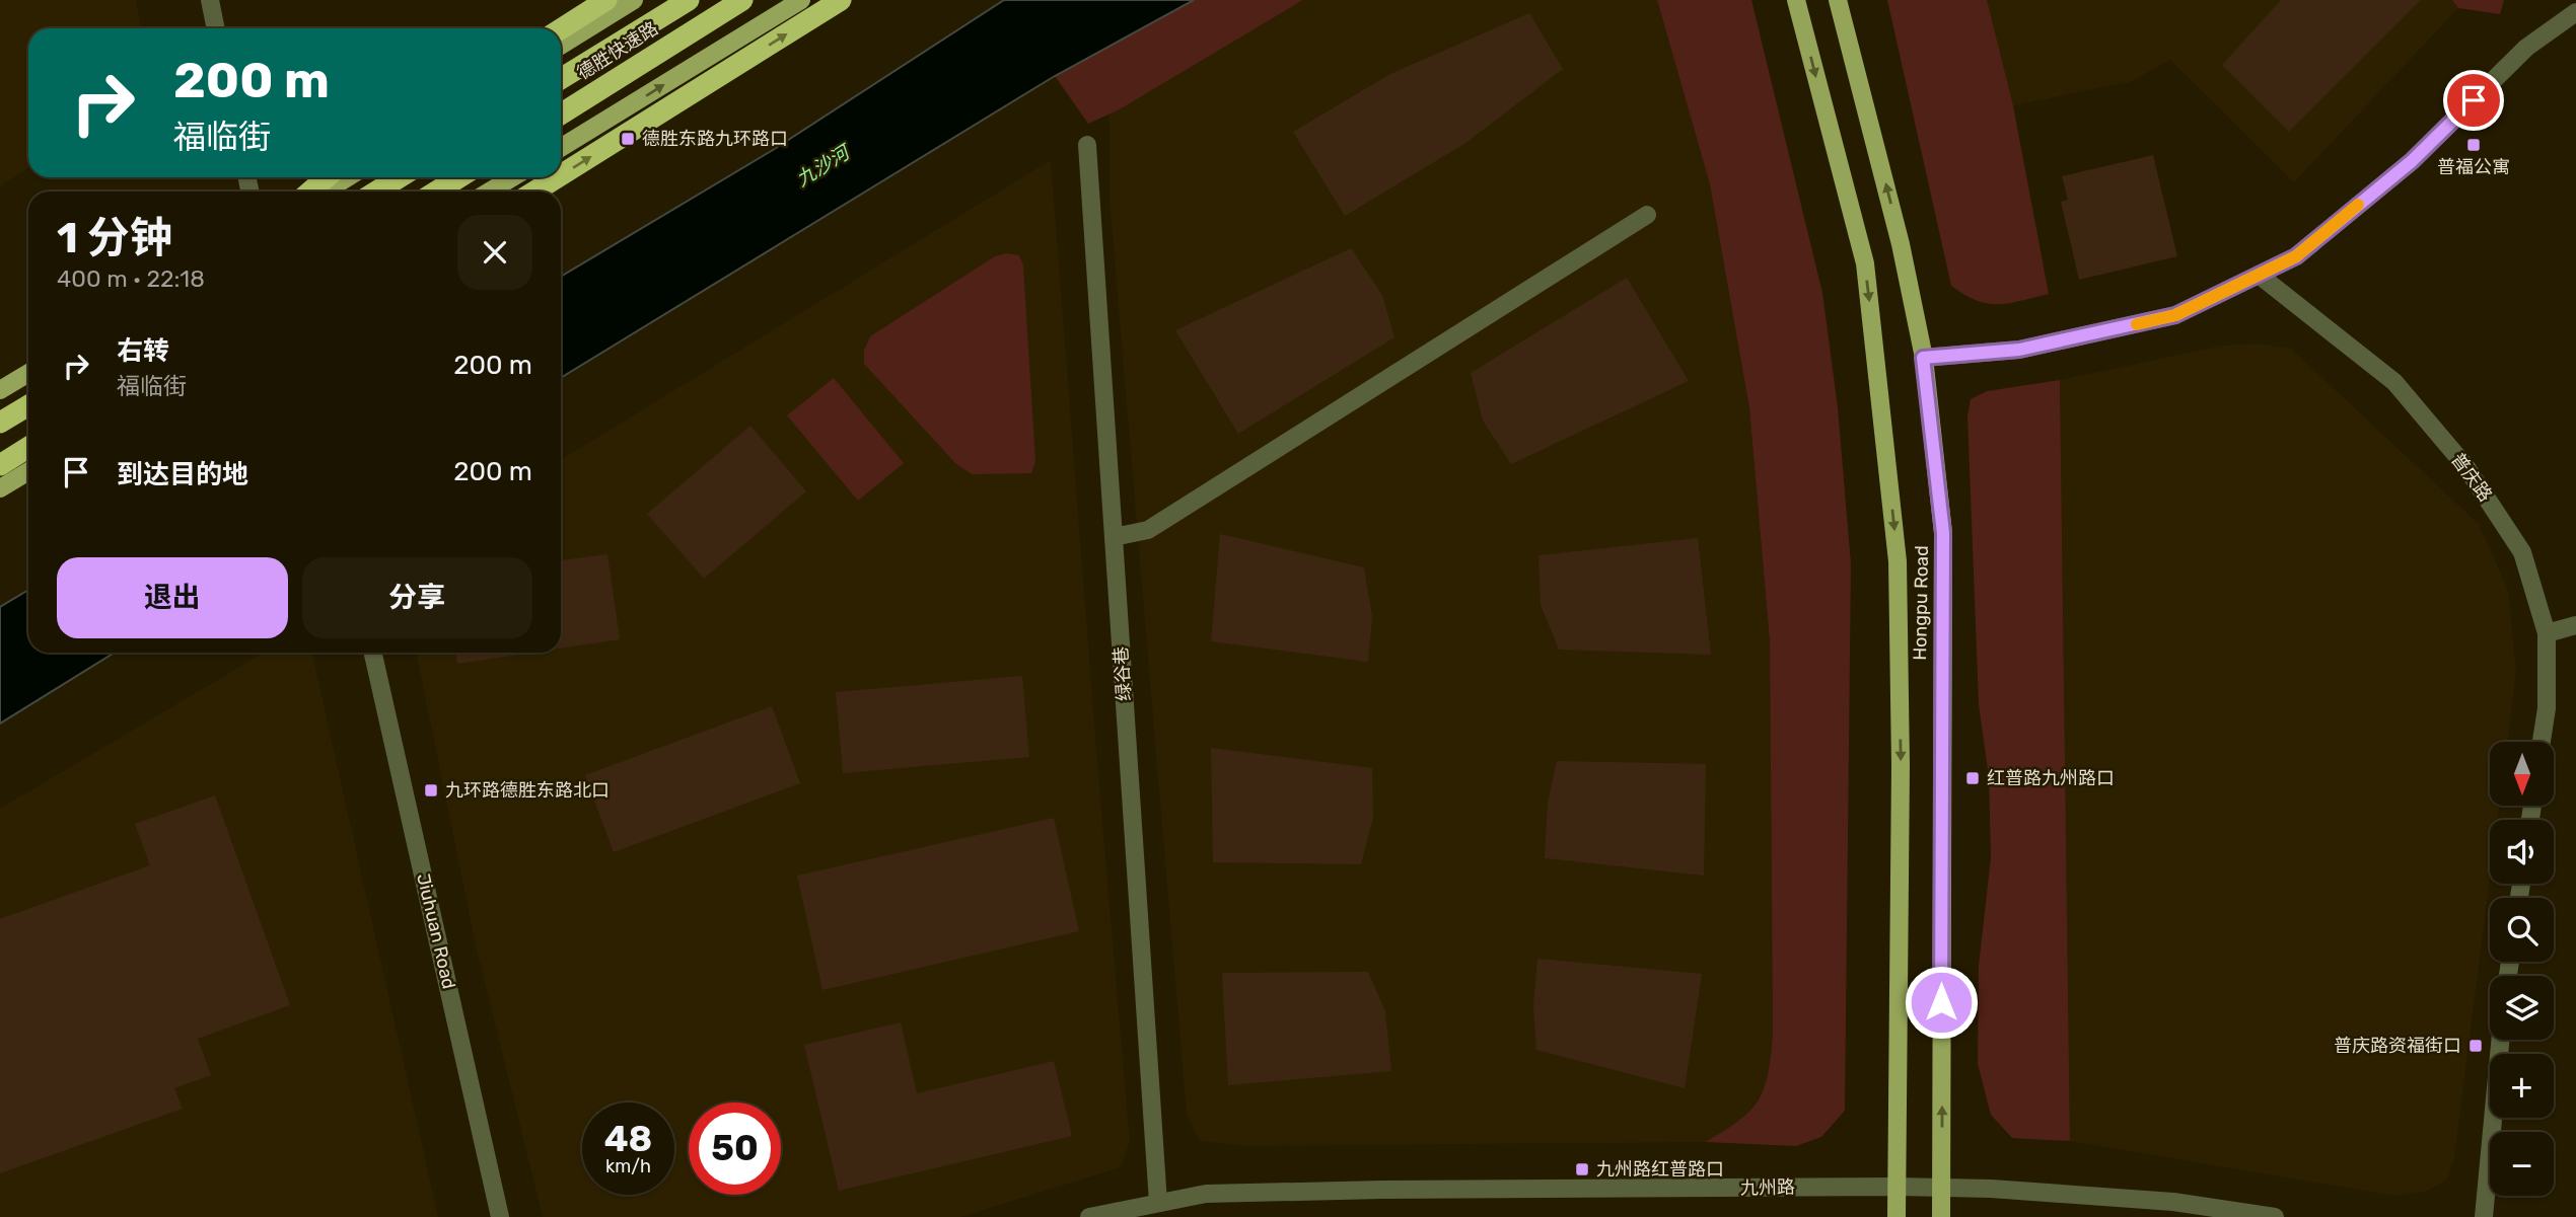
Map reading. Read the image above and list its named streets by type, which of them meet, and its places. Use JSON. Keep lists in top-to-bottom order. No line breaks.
{"streets":{"highway":["德胜快速路"],"main road":["Hongpu Road"],"street":["普庆路","绿谷巷","Jiuhuan Road","九州路"]},"crossings":[["Hongpu Road","九州路"],["绿谷巷","九州路"]],"water":["九沙河"],"places":{"transit":["德胜东路九环路口","普福公寓","红普路九州路口","九环路德胜东路北口","普庆路资福街口","九州路红普路口"]},"north":"bottom","page":{"turn":["200 m","福临街"],"heading":["1 分钟","400 m · 22:18"],"list":[{"name":"右转","note":"福临街","value":"200 m"},{"name":"到达目的地","value":"200 m"}],"buttons":["退出","分享"],"map_buttons":["+","−"],"speed":"48 km/h","limit":"50"}}
